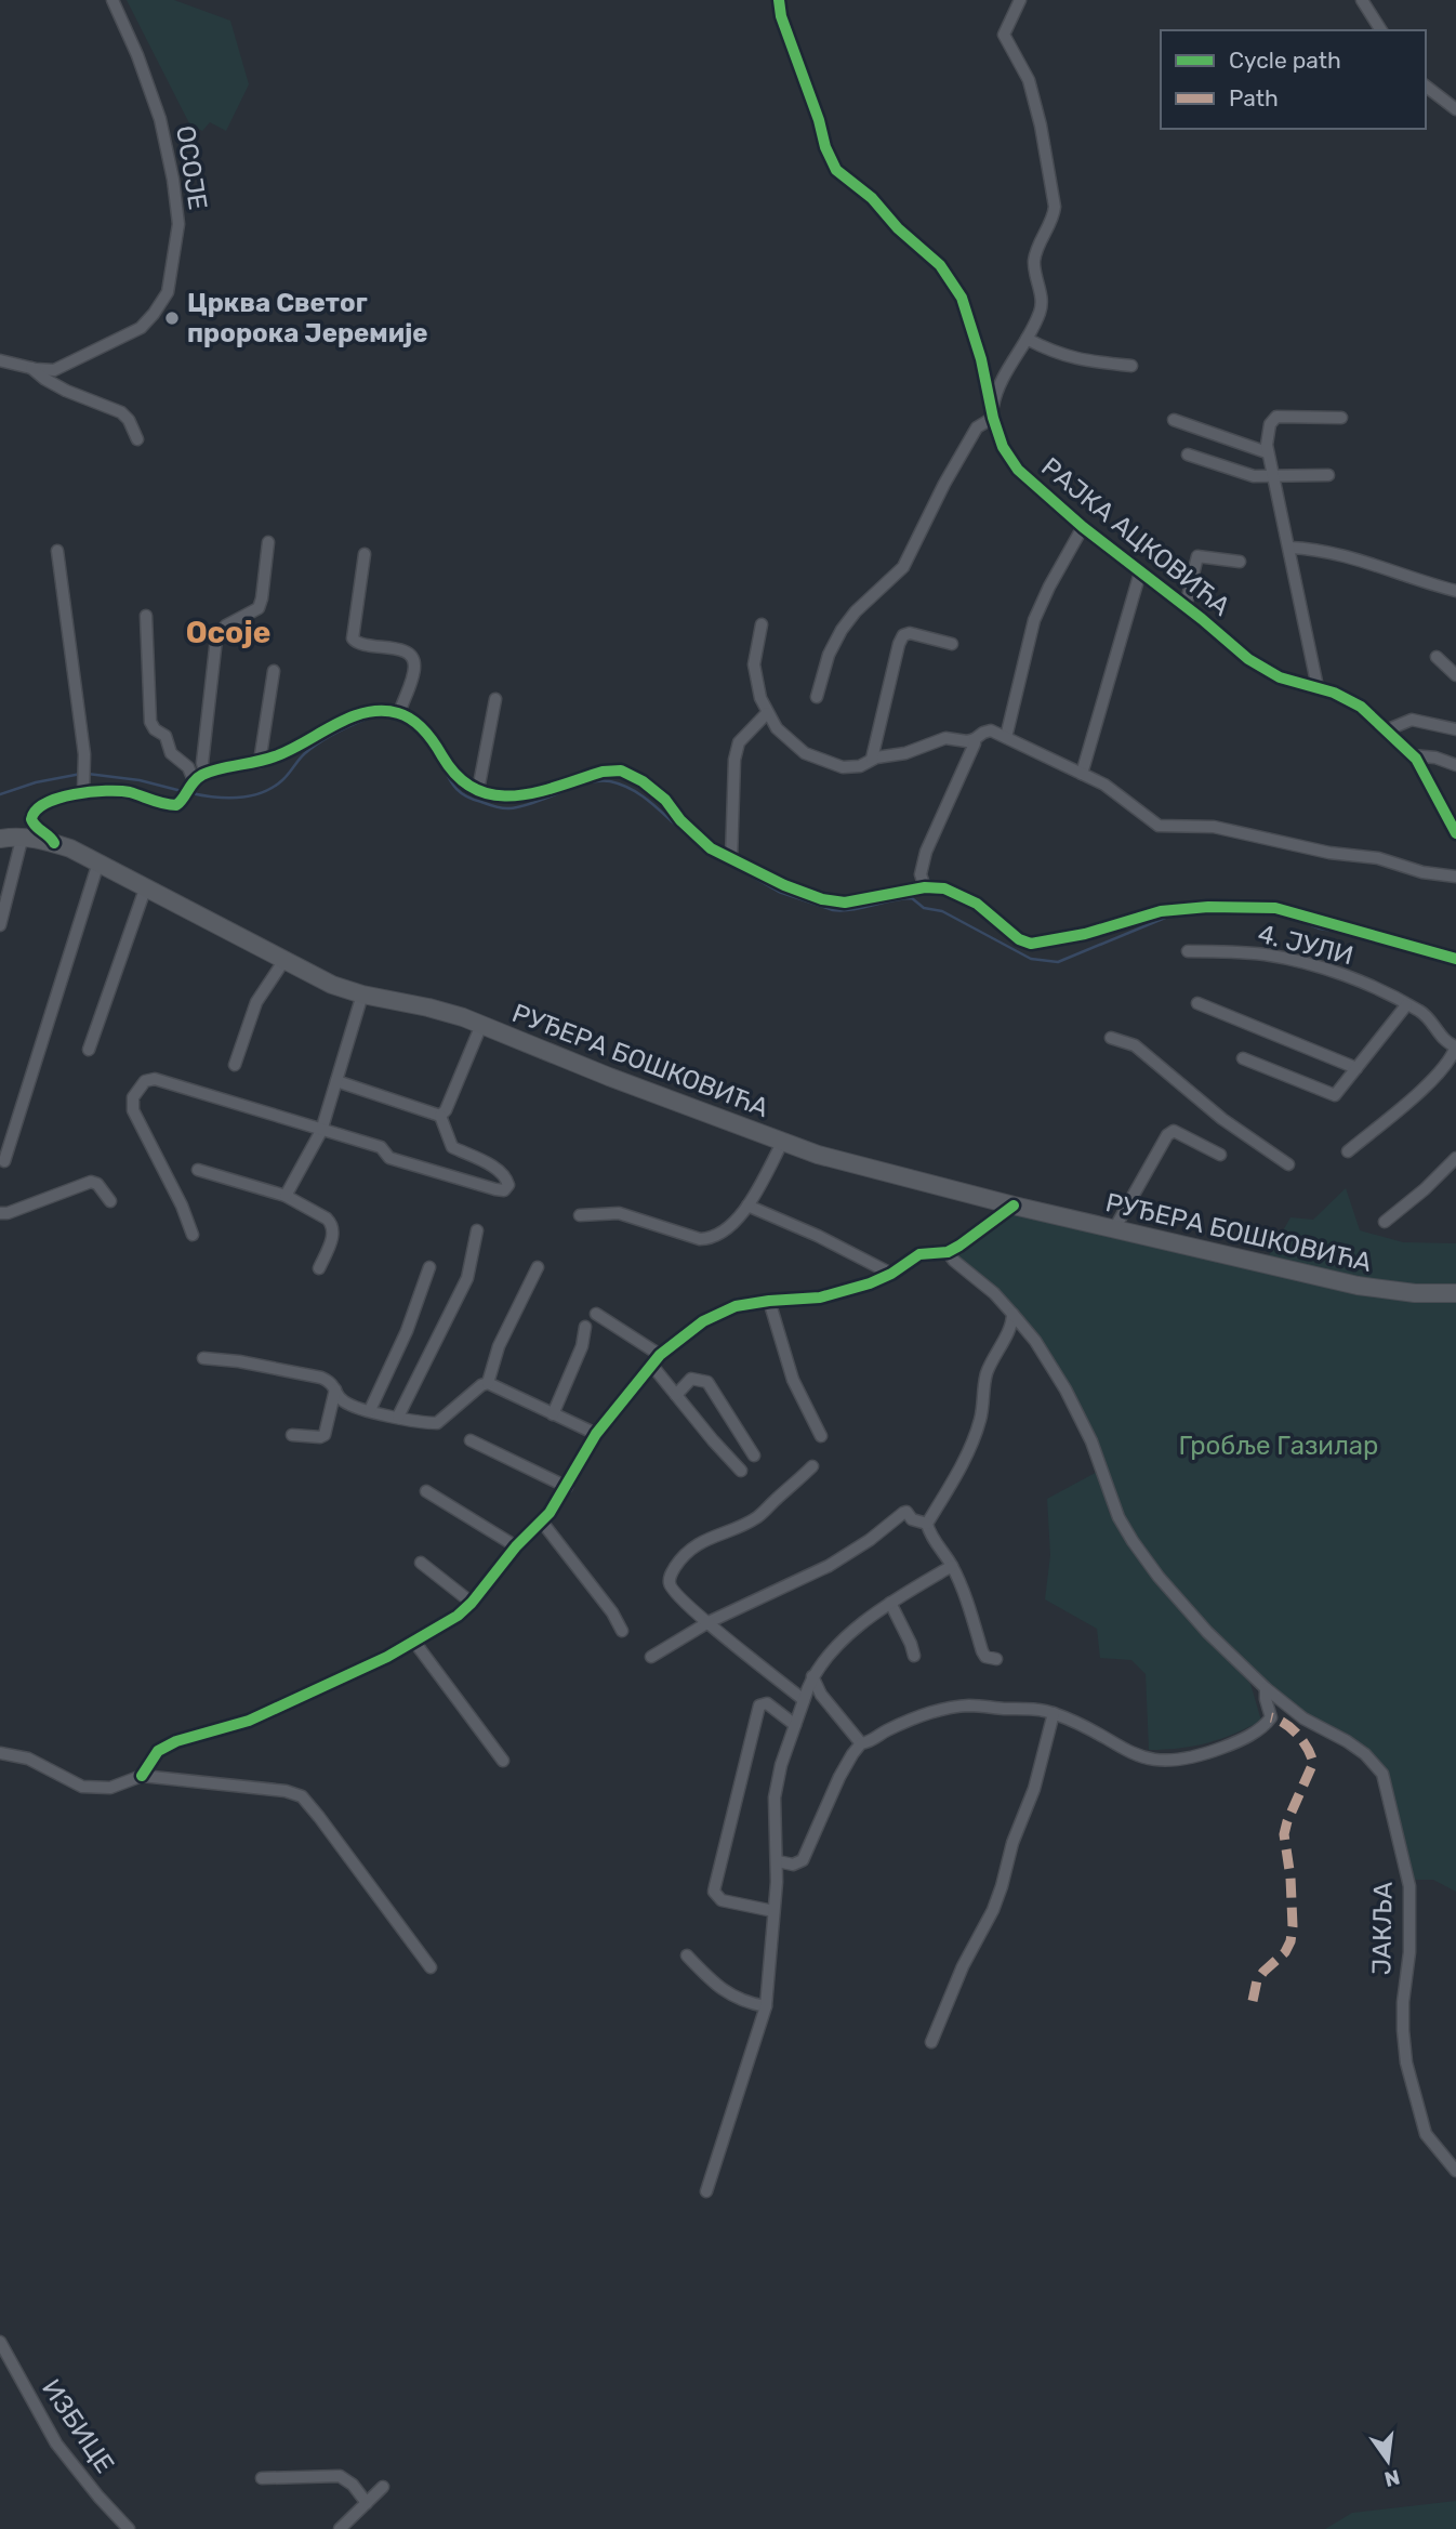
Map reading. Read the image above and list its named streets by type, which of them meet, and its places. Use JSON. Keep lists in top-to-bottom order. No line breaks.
{"streets":{"main road":["РУЂЕРА БОШКОВИЋА"],"street":["ОСОЈЕ","РАЈКА АЦКОВИЋА","4. ЈУЛИ","ЈАКЉА","ИЗБИЦЕ"]},"districts":["Осоје"],"parks":["Гробље Газилар"],"places":["Црква Светог пророка Јеремије"],"legend":["Cycle path","Path"],"north":"bottom"}
